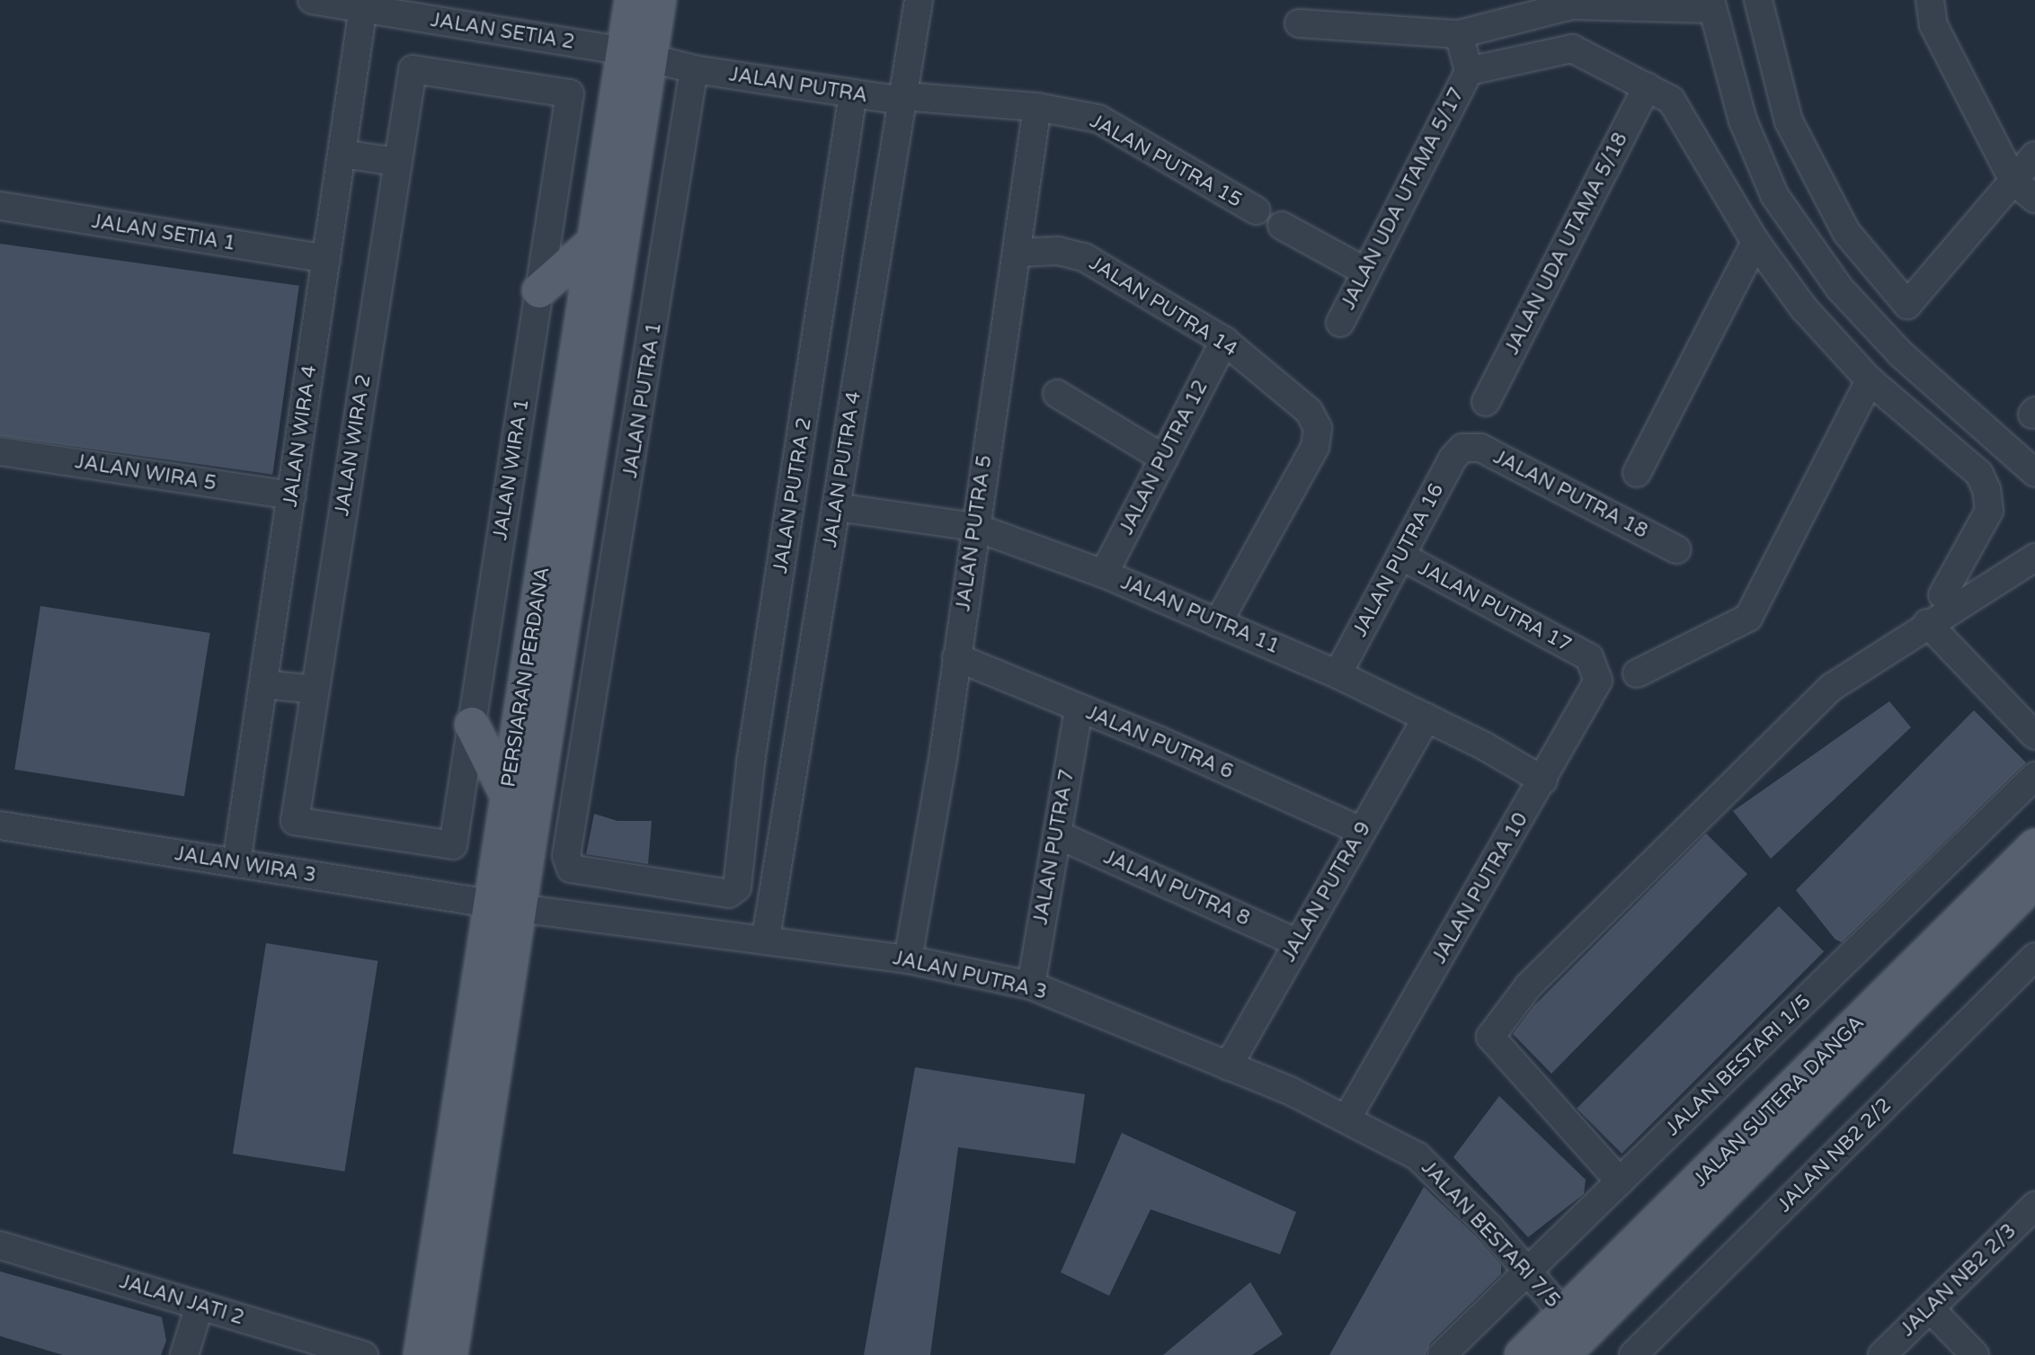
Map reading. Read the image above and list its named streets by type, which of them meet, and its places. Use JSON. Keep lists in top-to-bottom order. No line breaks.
{"streets":{"main road":["PERSIARAN PERDANA","JALAN SUTERA DANGA"],"street":["JALAN SETIA 2","JALAN PUTRA","JALAN PUTRA 15","JALAN UDA UTAMA 5/17","JALAN SETIA 1","JALAN UDA UTAMA 5/18","JALAN PUTRA 14","JALAN PUTRA 1","JALAN WIRA 4","JALAN WIRA 2","JALAN PUTRA 12","JALAN WIRA 1","JALAN PUTRA 4","JALAN WIRA 5","JALAN PUTRA 18","JALAN PUTRA 2","JALAN PUTRA 5","JALAN PUTRA 16","JALAN PUTRA 17","JALAN PUTRA 11","JALAN PUTRA 6","JALAN PUTRA 7","JALAN WIRA 3","JALAN PUTRA 8","JALAN PUTRA 10","JALAN PUTRA 9","JALAN PUTRA 3","JALAN BESTARI 1/5","JALAN NB2 2/2","JALAN BESTARI 7/5","JALAN NB2 2/3","JALAN JATI 2"]},"crossings":[["JALAN SETIA 2","JALAN PUTRA"],["JALAN SETIA 2","JALAN PUTRA 1"],["JALAN SETIA 2","JALAN WIRA 4"],["JALAN SETIA 2","PERSIARAN PERDANA"],["JALAN PUTRA","JALAN PUTRA 15"],["JALAN PUTRA","JALAN PUTRA 1"],["JALAN PUTRA","JALAN PUTRA 4"],["JALAN PUTRA","JALAN PUTRA 2"],["JALAN PUTRA 15","JALAN PUTRA 4"],["JALAN PUTRA 15","JALAN PUTRA 5"],["JALAN SETIA 1","JALAN WIRA 4"],["JALAN PUTRA 14","JALAN PUTRA 12"],["JALAN PUTRA 14","JALAN PUTRA 5"],["JALAN PUTRA 14","JALAN PUTRA 11"],["JALAN PUTRA 1","JALAN PUTRA 2"],["JALAN WIRA 4","JALAN WIRA 5"],["JALAN WIRA 4","JALAN WIRA 3"],["JALAN WIRA 2","JALAN WIRA 1"],["JALAN PUTRA 12","JALAN PUTRA 11"],["JALAN PUTRA 4","JALAN PUTRA 11"],["JALAN PUTRA 4","JALAN PUTRA 3"],["JALAN PUTRA 18","JALAN PUTRA 16"],["JALAN PUTRA 5","JALAN PUTRA 11"],["JALAN PUTRA 5","JALAN PUTRA 6"],["JALAN PUTRA 5","JALAN PUTRA 3"],["JALAN PUTRA 16","JALAN PUTRA 17"],["JALAN PUTRA 16","JALAN PUTRA 11"],["JALAN PUTRA 17","JALAN PUTRA 10"],["JALAN PUTRA 11","JALAN PUTRA 10"],["JALAN PUTRA 11","JALAN PUTRA 9"],["PERSIARAN PERDANA","JALAN WIRA 3"],["PERSIARAN PERDANA","JALAN PUTRA 3"],["JALAN PUTRA 6","JALAN PUTRA 7"],["JALAN PUTRA 6","JALAN PUTRA 9"],["JALAN PUTRA 7","JALAN PUTRA 8"],["JALAN PUTRA 7","JALAN PUTRA 3"],["JALAN WIRA 3","JALAN PUTRA 3"],["JALAN PUTRA 8","JALAN PUTRA 9"],["JALAN PUTRA 10","JALAN PUTRA 3"],["JALAN PUTRA 9","JALAN PUTRA 3"],["JALAN PUTRA 3","JALAN BESTARI 7/5"],["JALAN BESTARI 1/5","JALAN BESTARI 7/5"],["JALAN SUTERA DANGA","JALAN BESTARI 7/5"]]}
